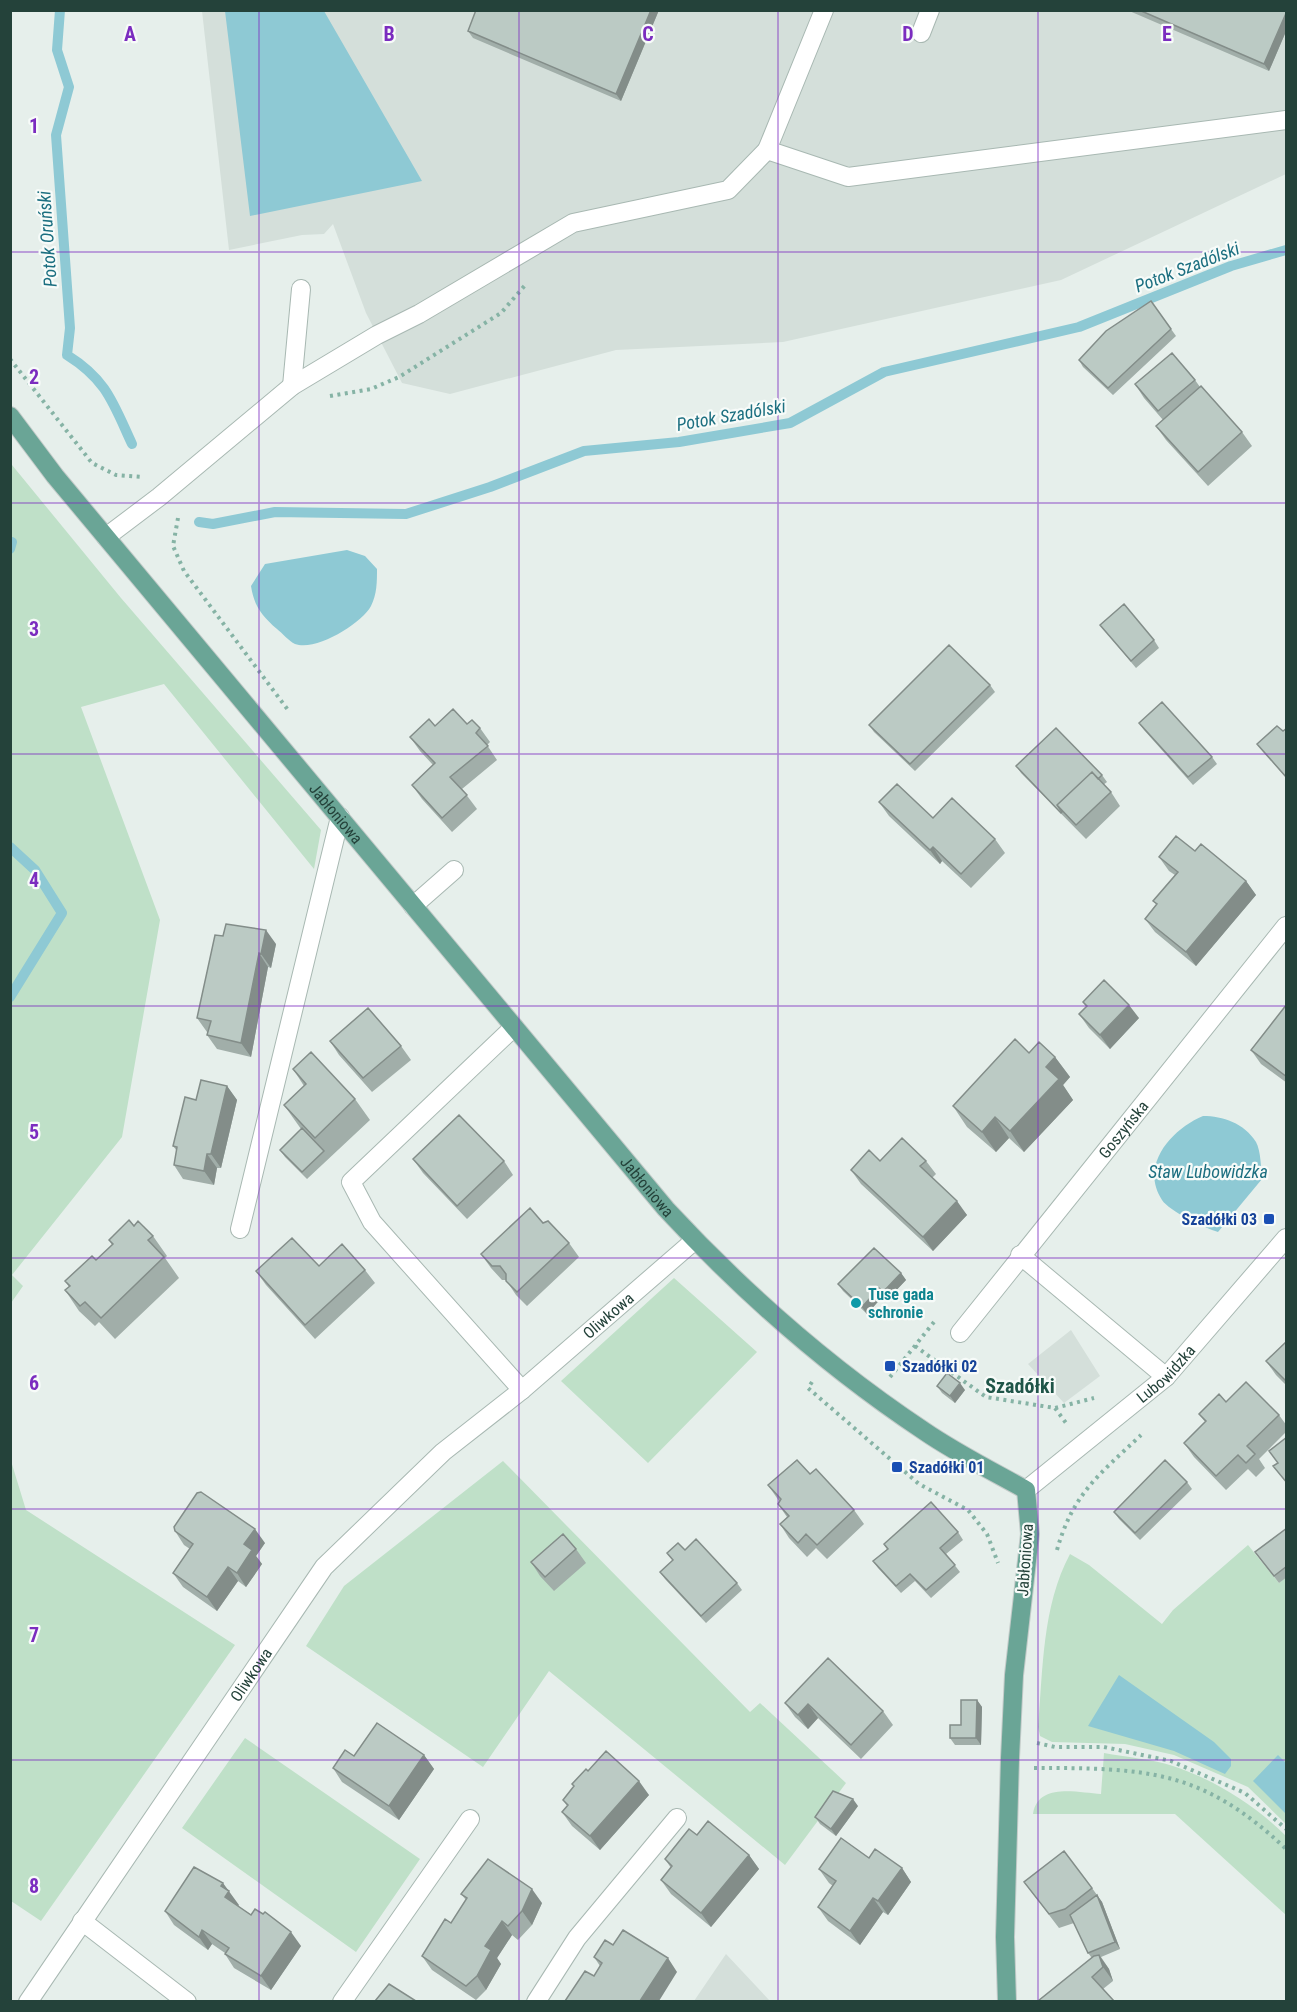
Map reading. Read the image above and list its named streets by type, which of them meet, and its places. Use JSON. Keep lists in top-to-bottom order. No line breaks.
{"streets":{"main road":["Jabłoniowa"],"street":["Goszyńska","Oliwkowa","Lubowidzka"]},"crossings":[["Jabłoniowa","Oliwkowa"],["Jabłoniowa","Lubowidzka"]],"districts":["Szadółki"],"water":["Potok Oruński","Potok Szadólski","Staw Lubowidzka"],"places":{"transit":["Szadółki 03","Szadółki 02","Szadółki 01"],"other":["Tuse gada schronie"]},"grid":{"columns":["A","B","C","D","E"],"rows":["1","2","3","4","5","6","7","8"]}}
